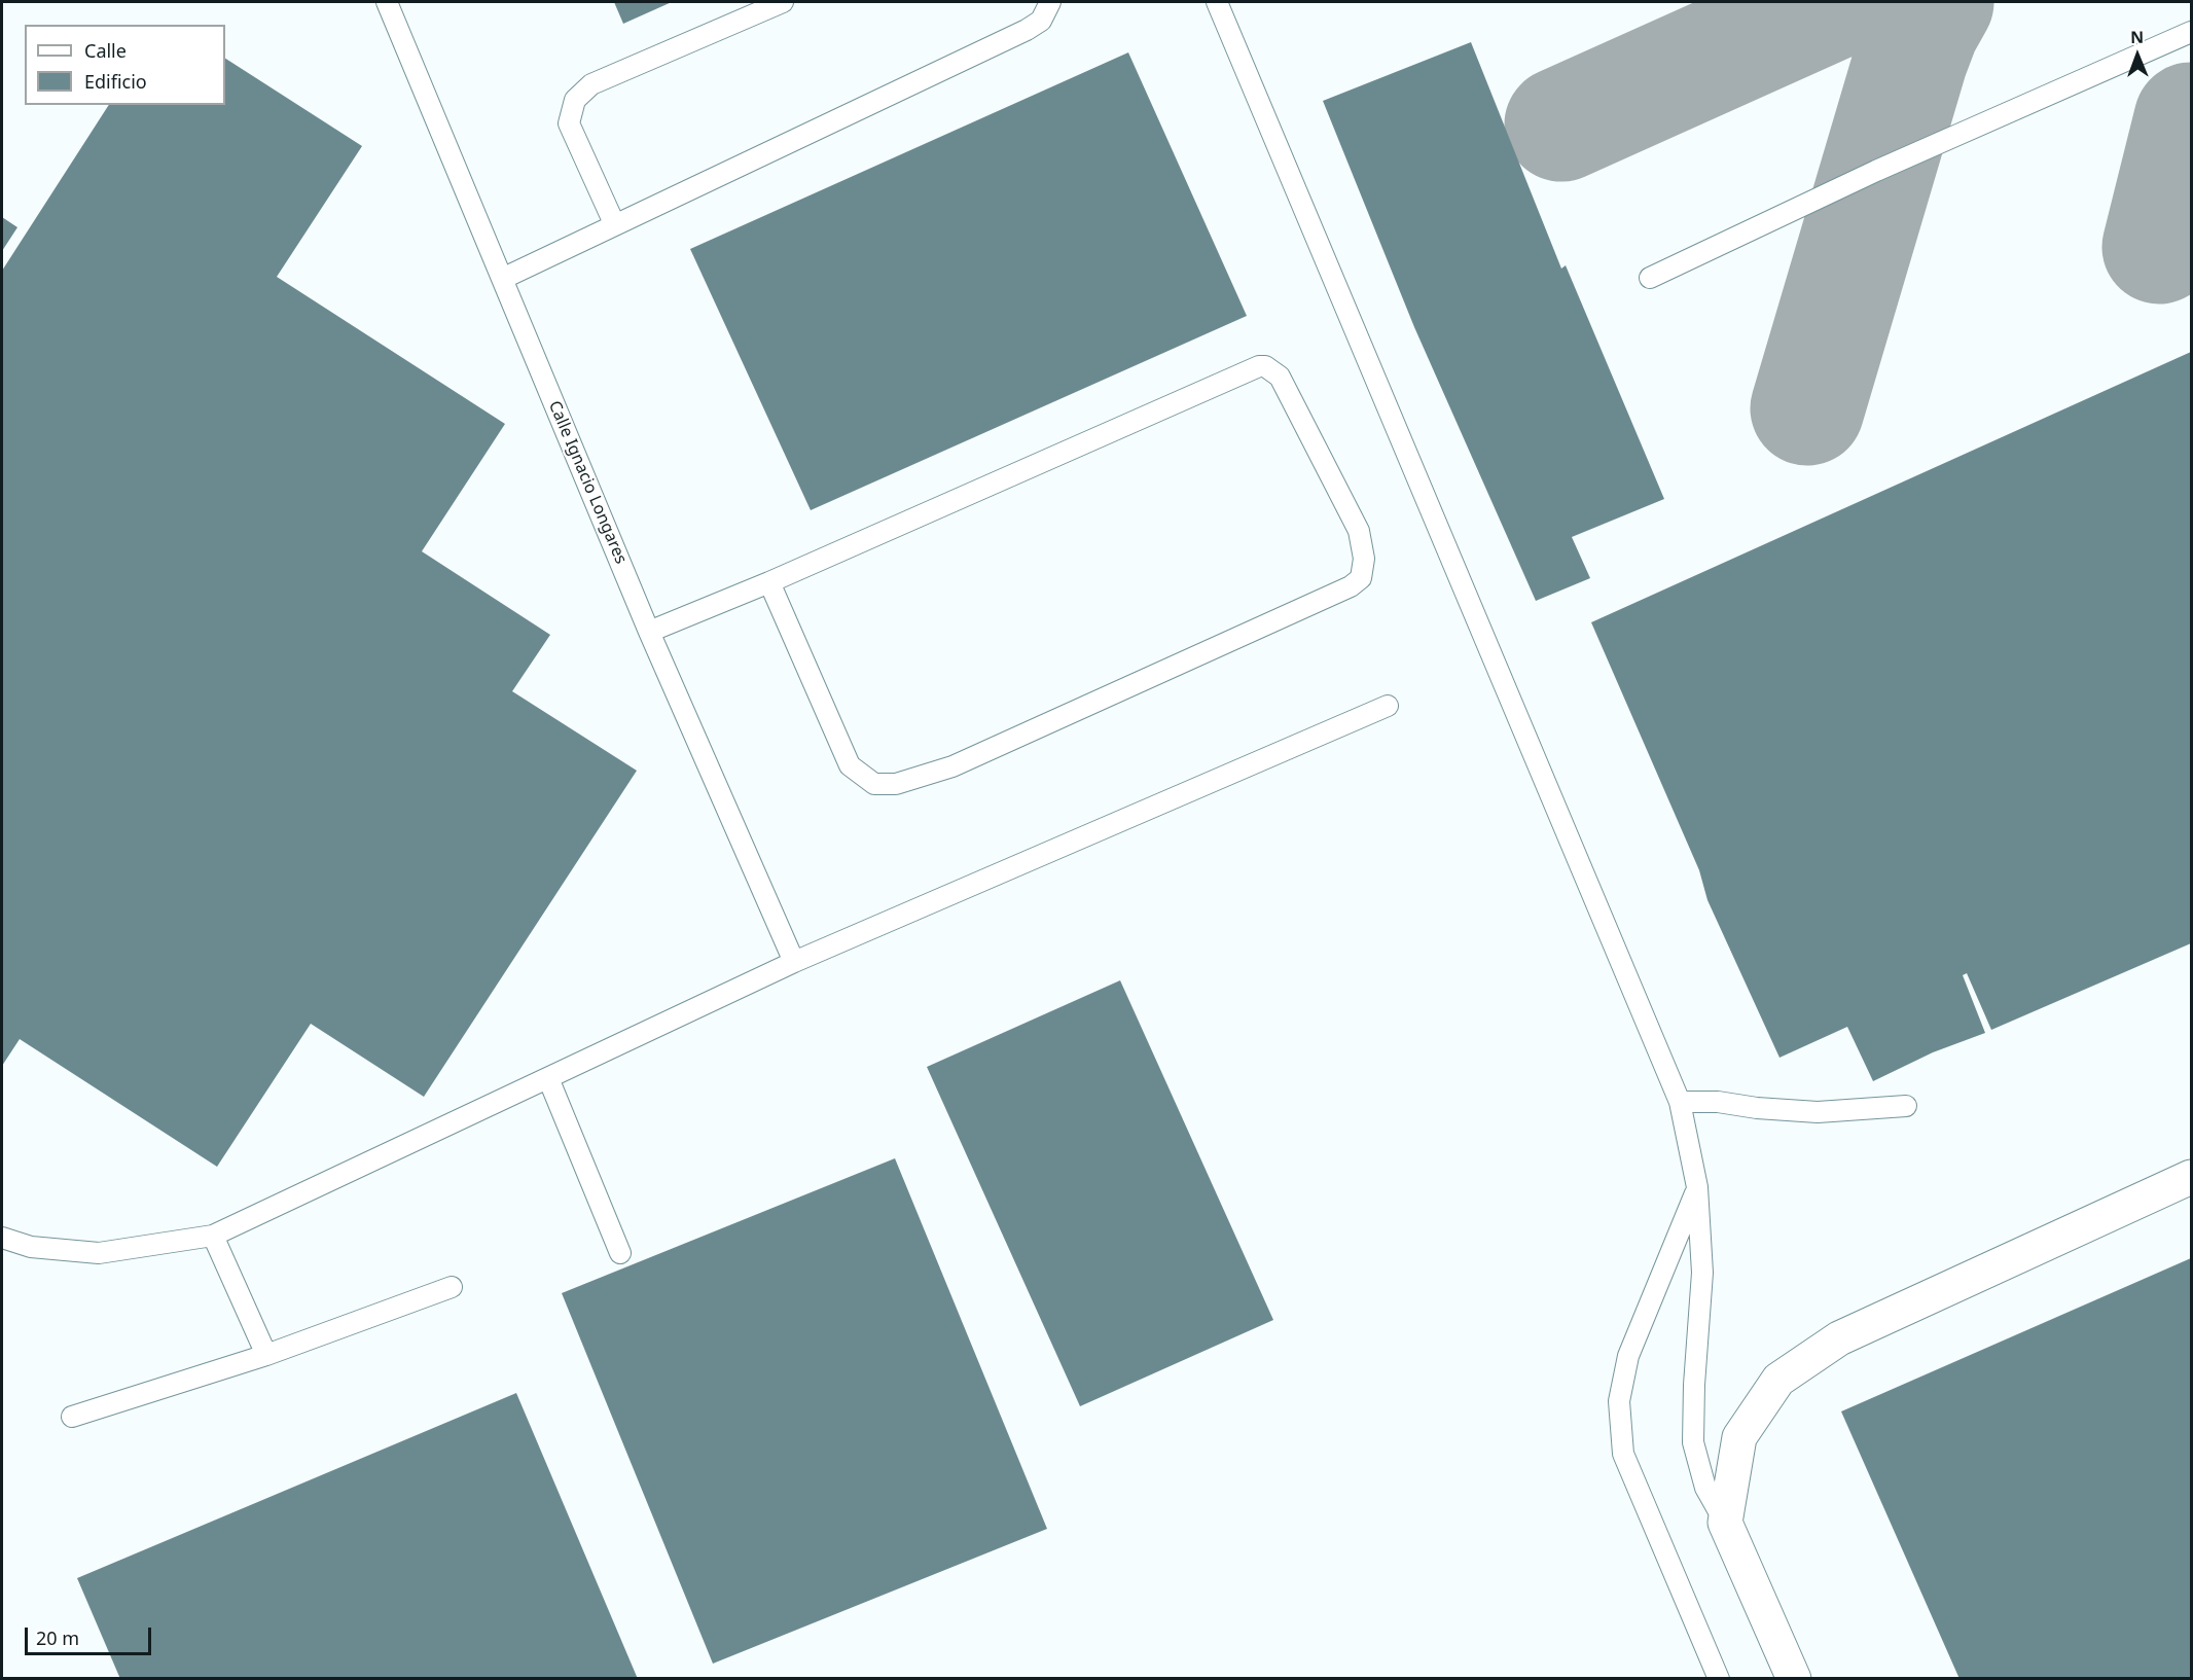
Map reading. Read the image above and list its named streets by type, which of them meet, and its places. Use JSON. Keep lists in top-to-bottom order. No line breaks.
{"streets":{"lane":["Calle Ignacio Longares"]},"legend":["Calle","Edificio"],"scale_bar":"20 m","north":"top"}
